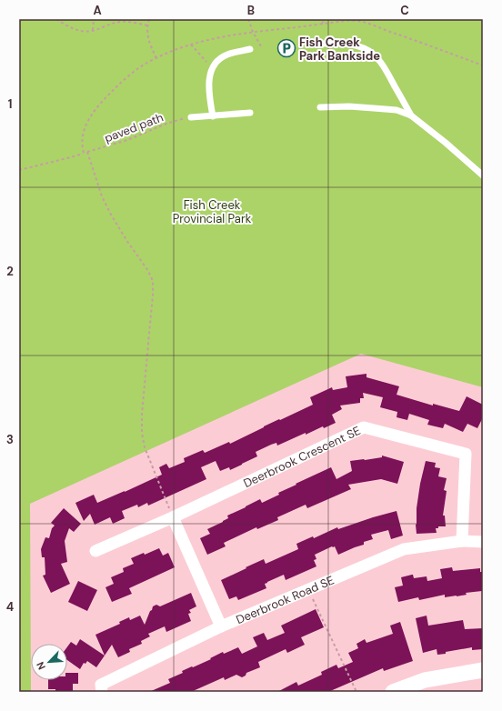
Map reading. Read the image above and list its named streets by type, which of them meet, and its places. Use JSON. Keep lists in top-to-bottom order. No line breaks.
{"streets":{"street":["Deerbrook Crescent SE","Deerbrook Road SE"],"path":["paved path"]},"crossings":[["Deerbrook Crescent SE","Deerbrook Road SE"]],"parks":["Fish Creek Provincial Park"],"places":{"parking":["Fish Creek Park Bankside"]},"north":"bottom left","grid":{"columns":["A","B","C"],"rows":["1","2","3","4"]}}
